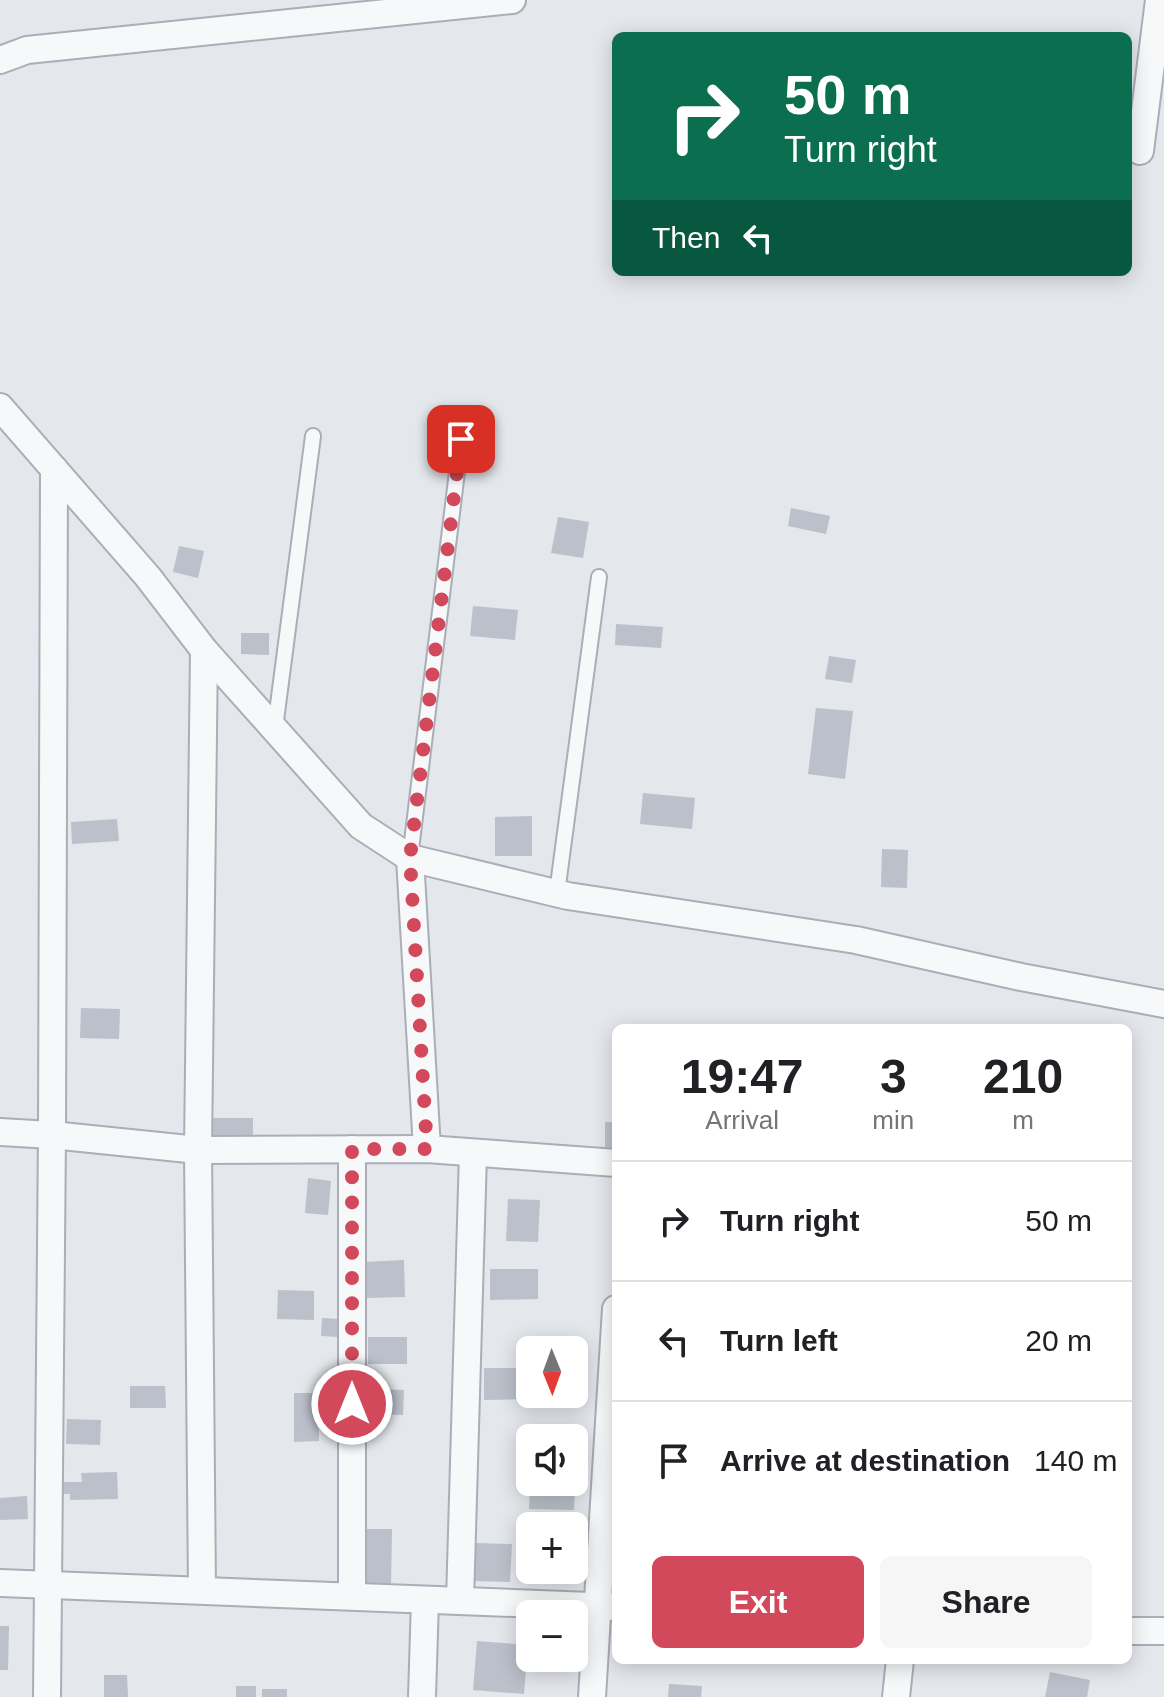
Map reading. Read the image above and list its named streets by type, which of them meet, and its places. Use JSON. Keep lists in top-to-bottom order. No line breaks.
{"north":"bottom","page":{"turn":["50 m","Turn right"],"then":"Then","eta":["19:47","Arrival","3","min","210","m"],"list":[{"name":"Turn right","value":"50 m"},{"name":"Turn left","value":"20 m"},{"name":"Arrive at destination","value":"140 m"}],"map_buttons":["+","−"],"buttons":["Exit","Share"]}}
